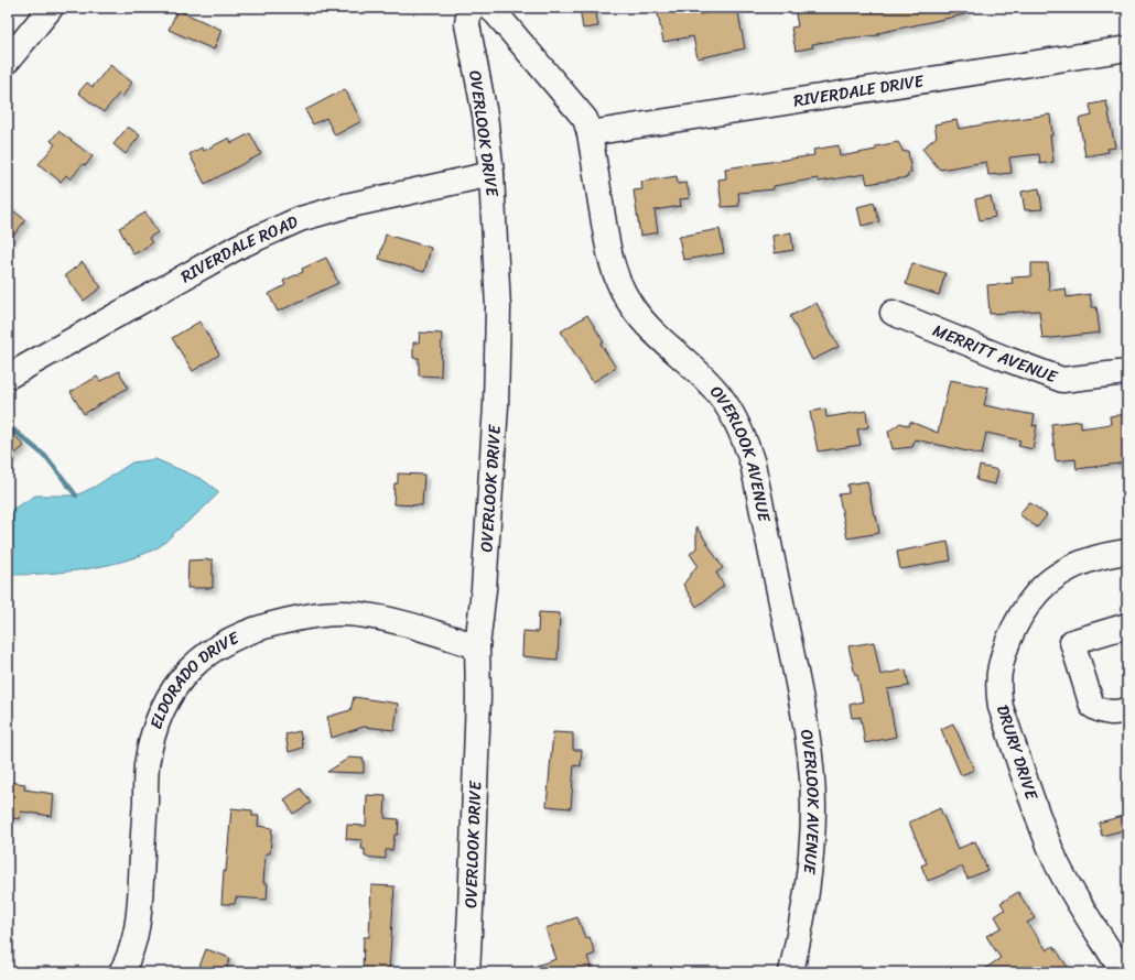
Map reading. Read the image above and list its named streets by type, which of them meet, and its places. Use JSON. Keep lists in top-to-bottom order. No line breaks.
{"streets":{"street":["RIVERDALE DRIVE","OVERLOOK DRIVE","RIVERDALE ROAD","MERRITT AVENUE","OVERLOOK AVENUE","ELDORADO DRIVE","DRURY DRIVE"]},"crossings":[["RIVERDALE DRIVE","OVERLOOK AVENUE"],["OVERLOOK DRIVE","RIVERDALE ROAD"],["OVERLOOK DRIVE","ELDORADO DRIVE"]]}
